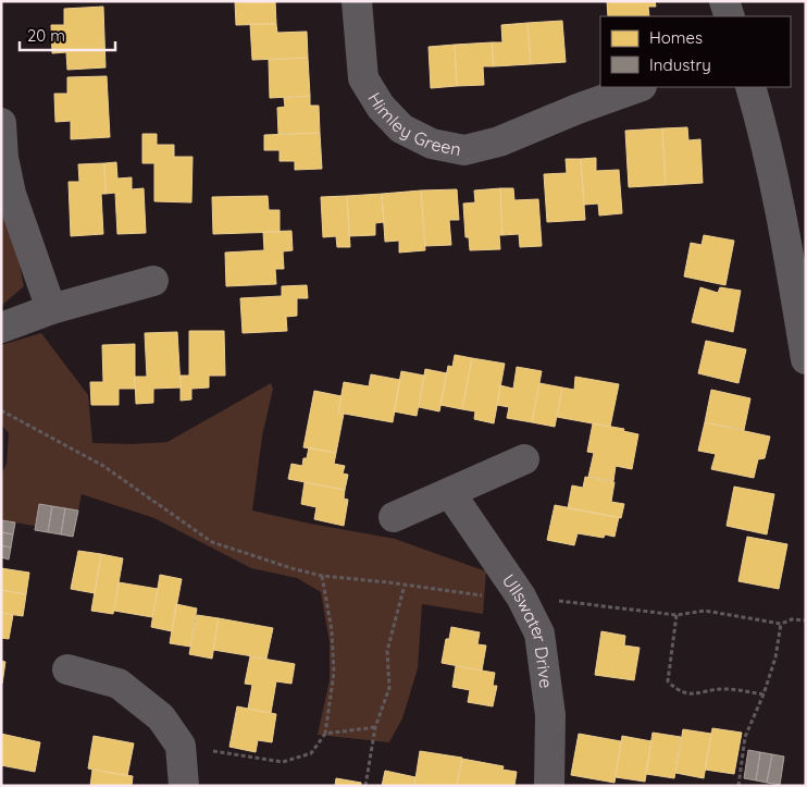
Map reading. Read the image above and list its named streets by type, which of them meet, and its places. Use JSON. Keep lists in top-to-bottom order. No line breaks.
{"streets":{"street":["Himley Green","Ullswater Drive"]},"legend":["Homes","Industry"],"scale_bar":"20 m"}
